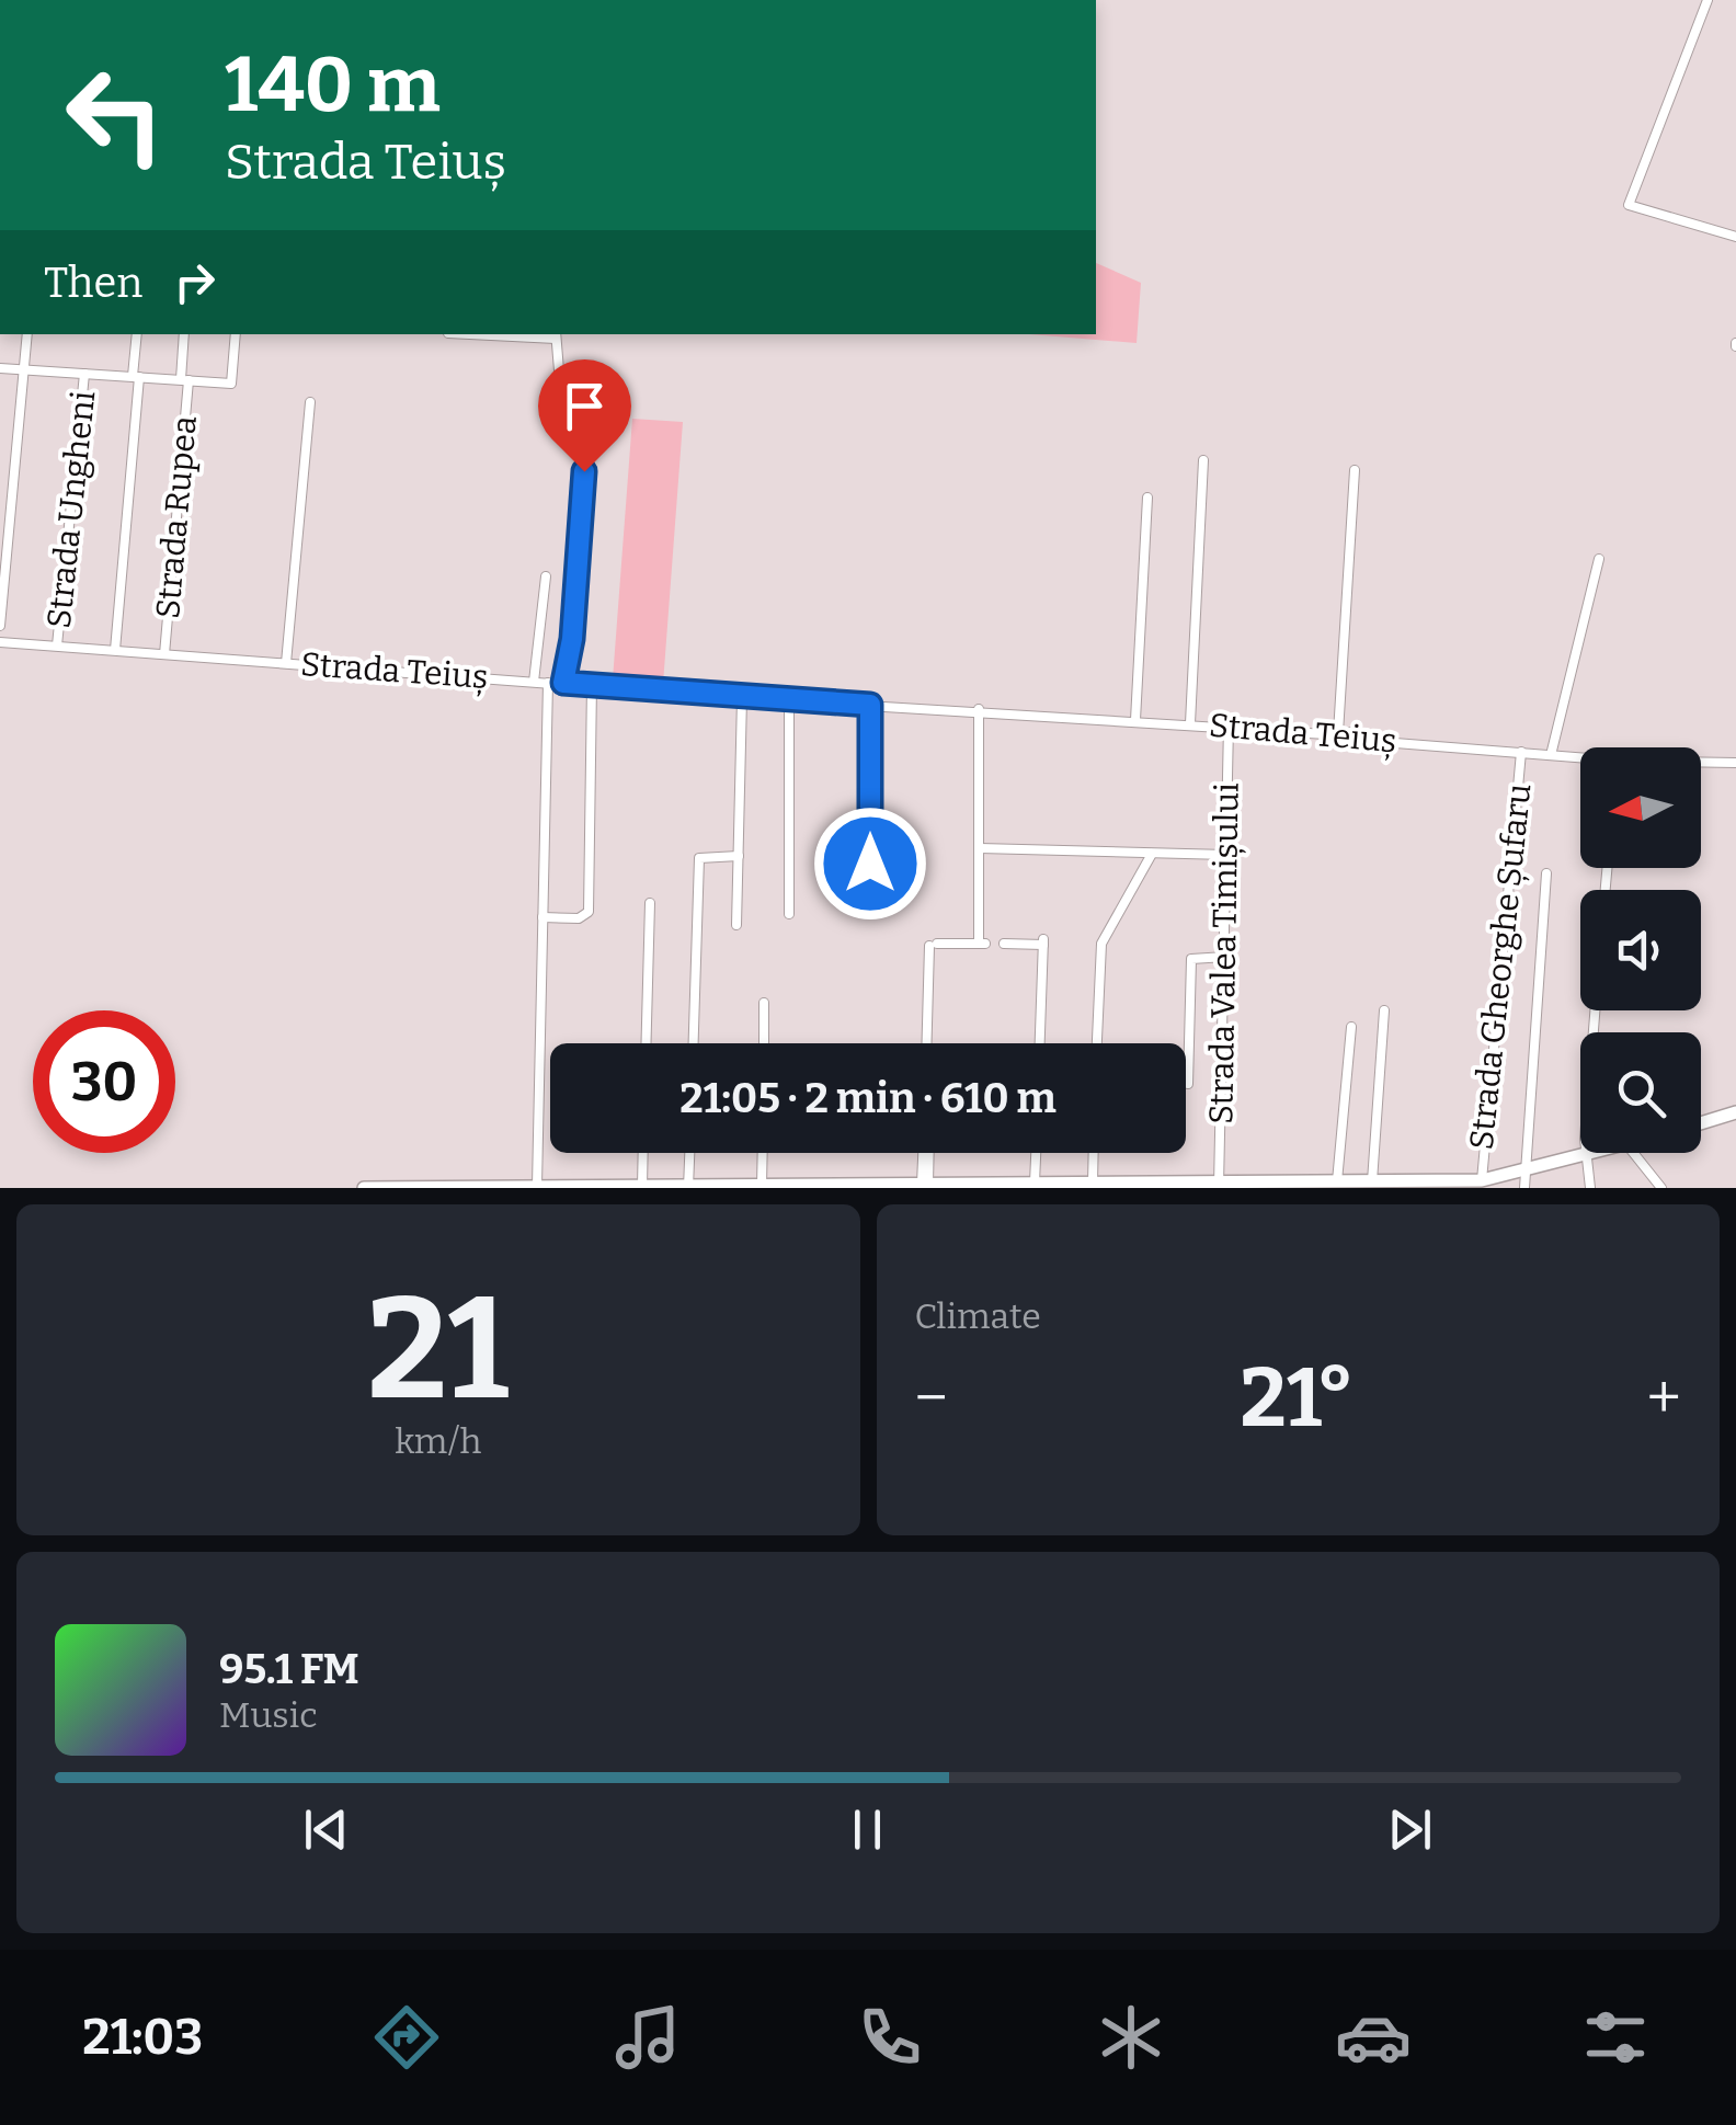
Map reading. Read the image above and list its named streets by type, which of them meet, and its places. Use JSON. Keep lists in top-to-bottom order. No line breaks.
{"streets":{"street":["Strada Ungheni","Strada Rupea","Strada Teiuș","Strada Valea Timișului","Strada Gheorghe Șufaru"]},"crossings":[["Strada Ungheni","Strada Teiuș"],["Strada Rupea","Strada Teiuș"],["Strada Teiuș","Strada Valea Timișului"],["Strada Teiuș","Strada Gheorghe Șufaru"]],"north":"left","page":{"turn":["140 m","Strada Teiuș"],"then":"Then","limit":"30","trip":"21:05 · 2 min · 610 m","tile":[["21","km/h"],"Climate"],"heat":["−","21°","+"],"song":["95.1 FM","Music"],"tabs":"21:03"}}
